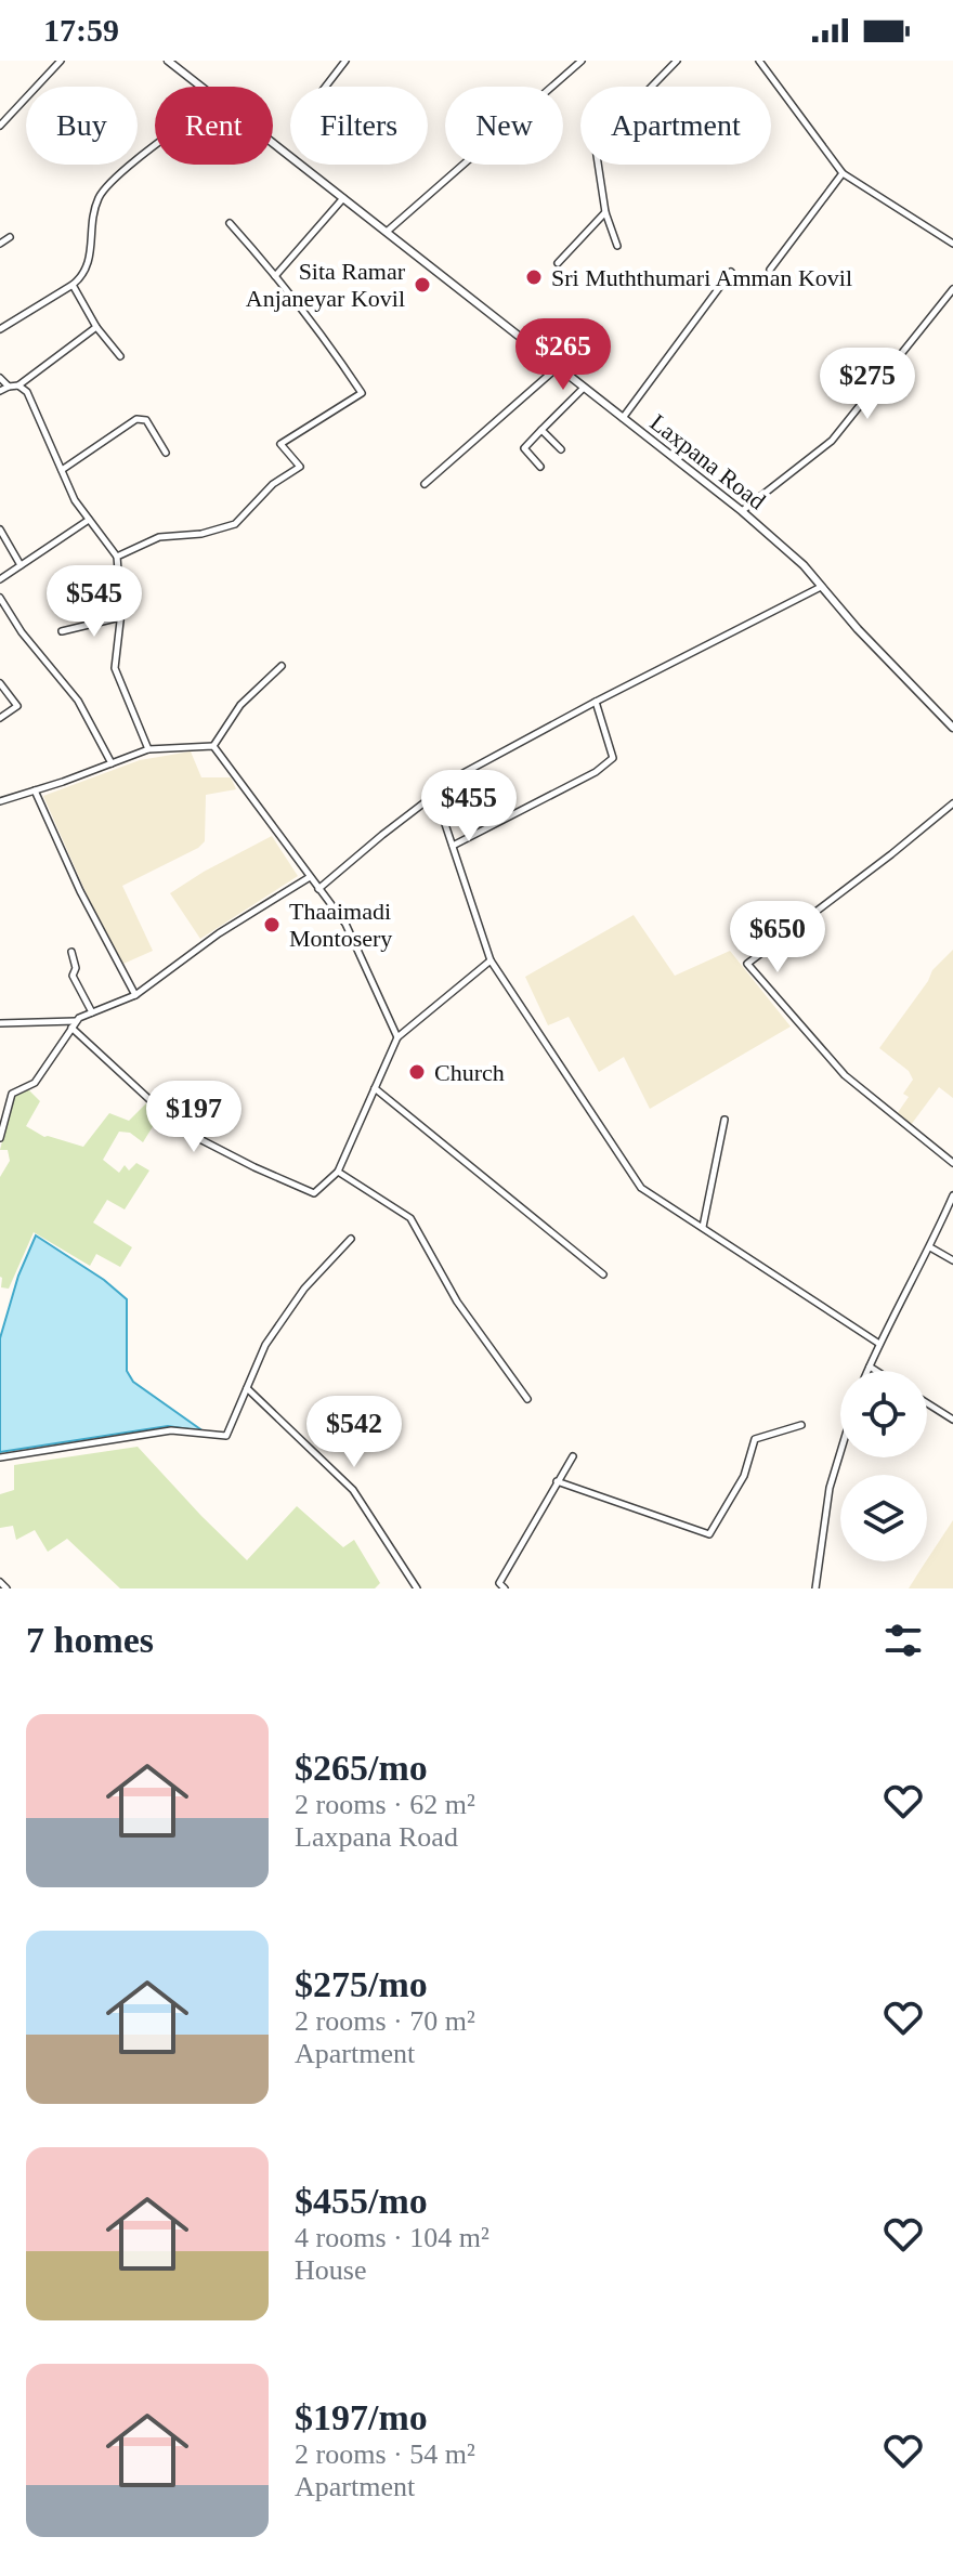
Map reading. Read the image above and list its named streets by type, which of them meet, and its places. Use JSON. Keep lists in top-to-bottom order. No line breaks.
{"streets":{"street":["Laxpana Road"]},"places":["Sri Muththumari Amman Kovil","Sita Ramar Anjaneyar Kovil","Thaaimadi Montosery","Church"],"page":{"status":"17:59","chip":["Buy","Rent","Filters","New","Apartment"],"price":["$265","$275","$545","$455","$650","$197","$542"],"heading":"7 homes","list":[{"name":"$265/mo","note":"2 rooms · 62 m² · Laxpana Road"},{"name":"$275/mo","note":"2 rooms · 70 m² · Apartment"},{"name":"$455/mo","note":"4 rooms · 104 m² · House"},{"name":"$197/mo","note":"2 rooms · 54 m² · Apartment"}]}}
